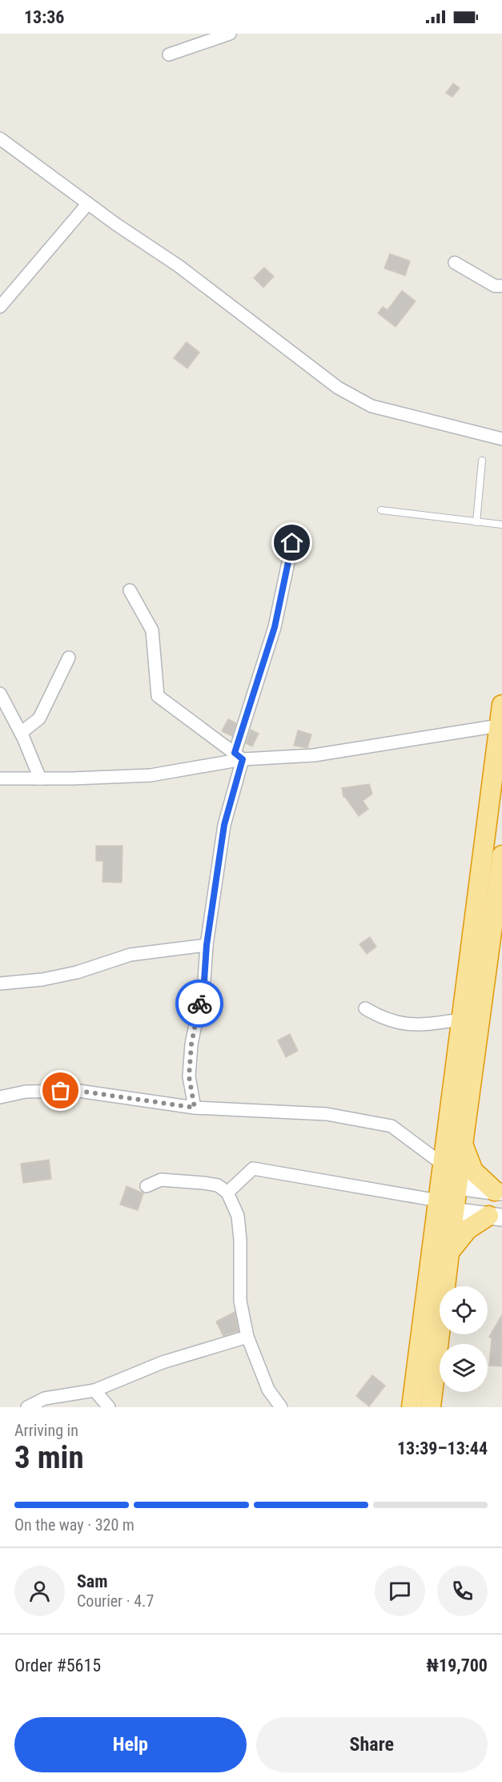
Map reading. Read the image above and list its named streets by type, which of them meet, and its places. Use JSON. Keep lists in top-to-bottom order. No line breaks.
{"page":{"status":"13:36","heading":["3 min","Arriving in","13:39–13:44"],"panel":["Sam","Courier · 4.7","Order #5615","₦19,700"],"bar":"On the way · 320 m","buttons":["Help","Share"]}}
